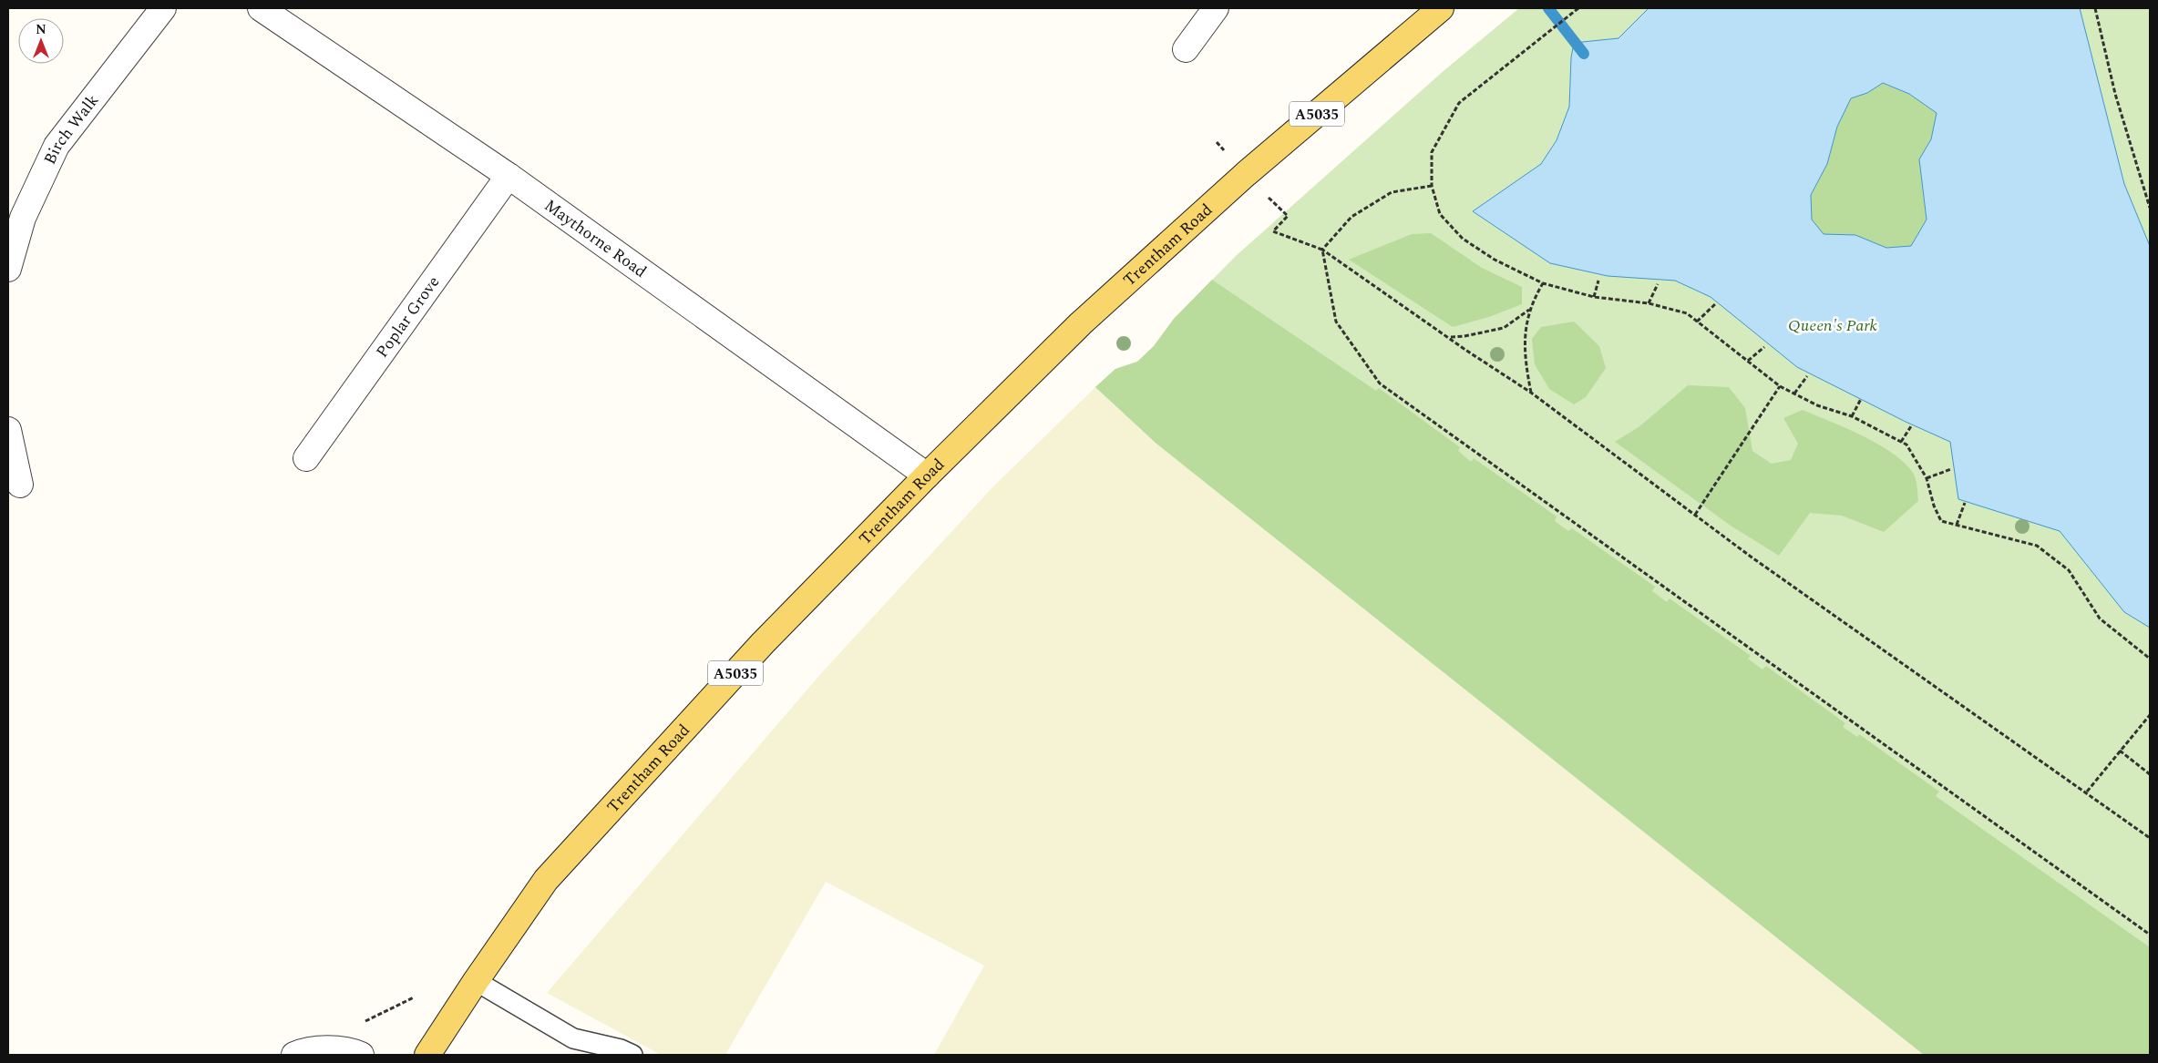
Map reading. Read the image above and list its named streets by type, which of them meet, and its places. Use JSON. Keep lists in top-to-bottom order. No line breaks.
{"streets":{"main road":["A5035","Trentham Road"],"street":["Birch Walk","Maythorne Road","Poplar Grove"]},"crossings":[["Maythorne Road","Trentham Road"],["Maythorne Road","Poplar Grove"]],"parks":["Queen's Park"],"north":"top"}
